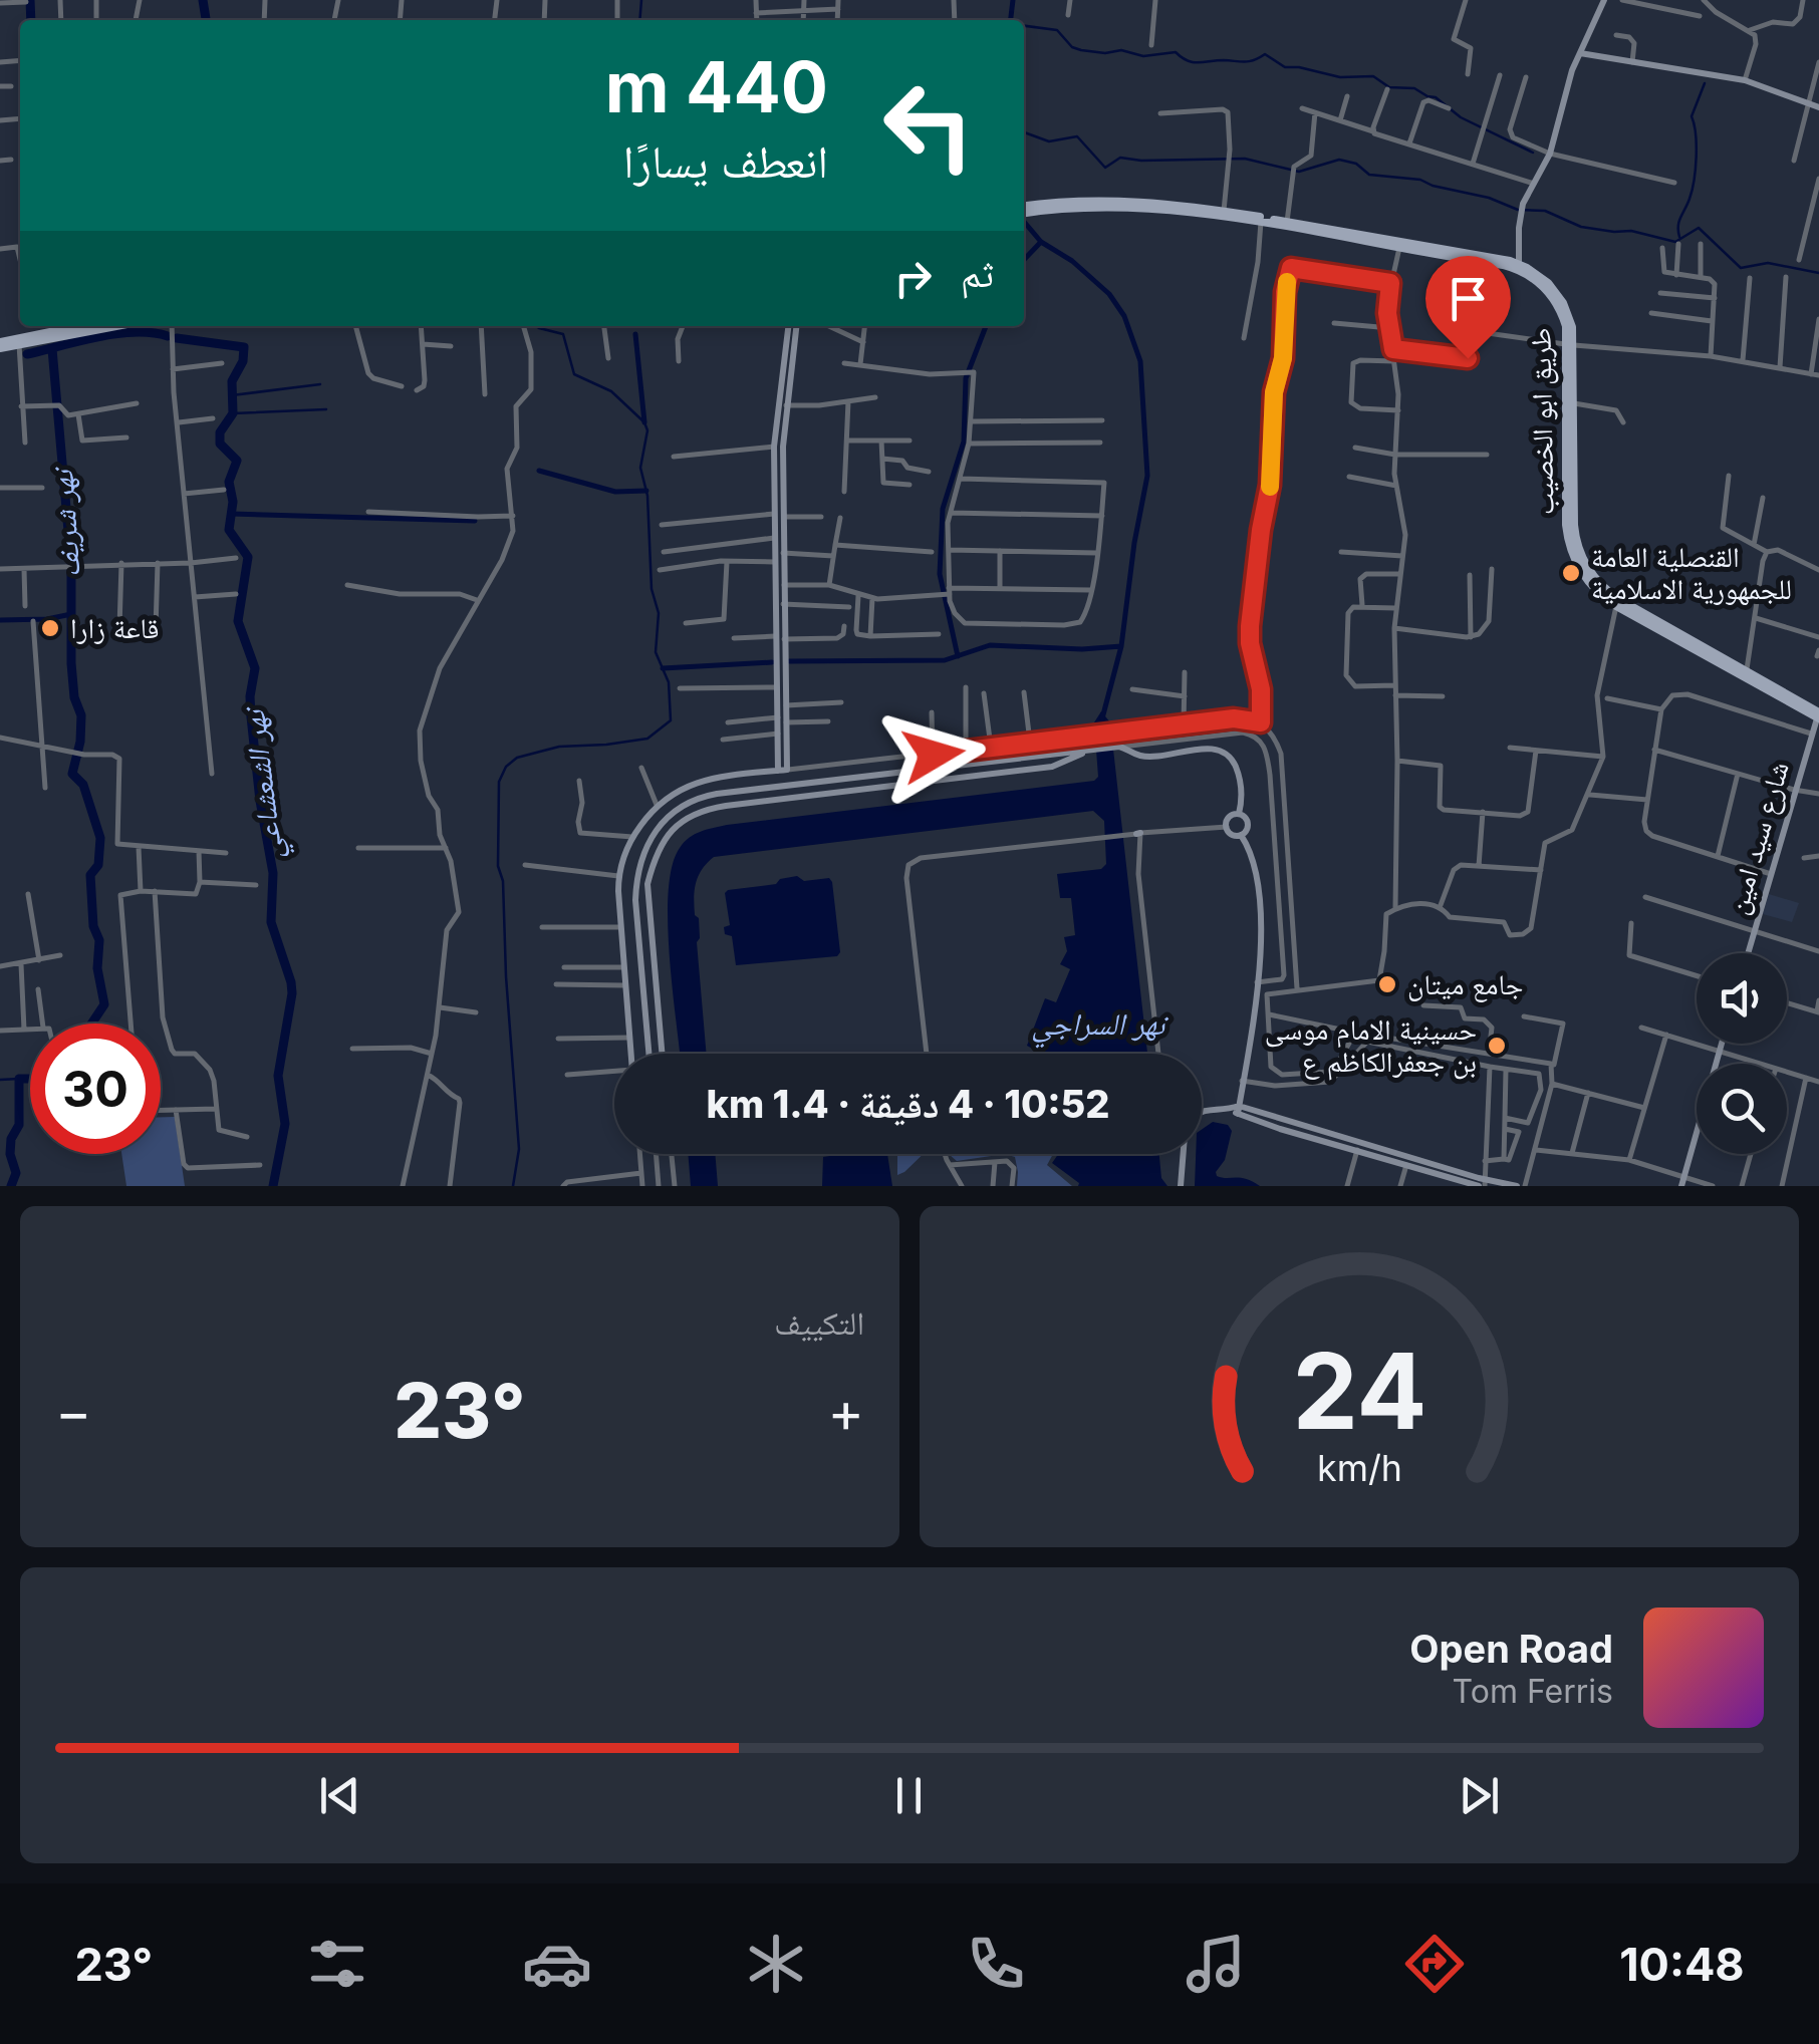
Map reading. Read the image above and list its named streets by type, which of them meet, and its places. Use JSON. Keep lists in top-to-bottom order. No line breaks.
{"streets":{"main road":["طريق ابو الخصيب","شارع سيد امين"]},"crossings":[["طريق ابو الخصيب","شارع سيد امين"]],"water":["نهر شريف","نهر الشعشاعي","نهر السراجي"],"places":["القنصلية العامة للجمهورية الاسلامية","قاعة زارا","جامع ميتان","حسينية الامام موسى بن جعفرالكاظم ع"],"page":{"turn":["440 m","انعطف يسارًا"],"then":"ثم","limit":"30","trip":"10:52 · 4 دقيقة · 1.4 km","tile":"التكييف","heat":["−","23°","+"],"song":["Open Road","Tom Ferris"],"tabs":["10:48","23°"],"gauge":["24","km/h"]}}
